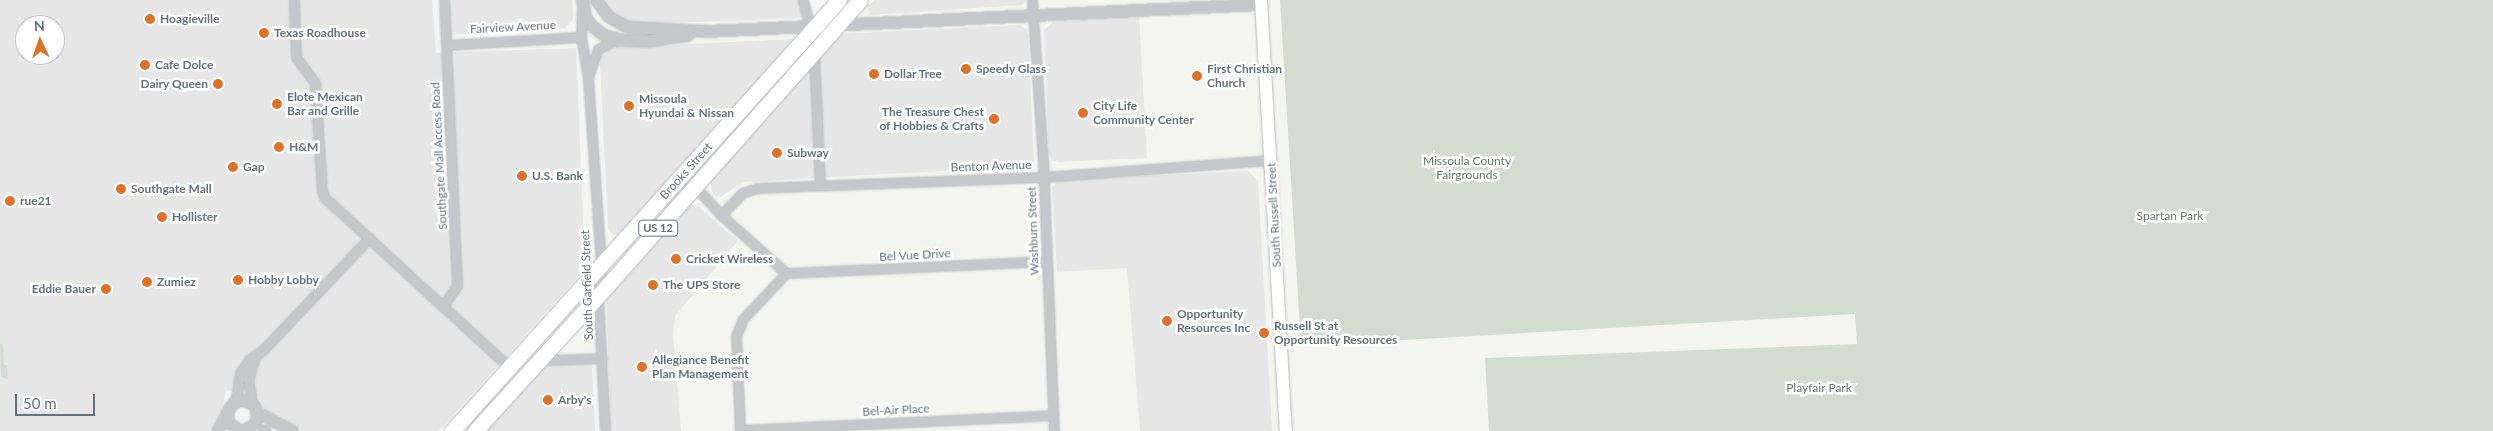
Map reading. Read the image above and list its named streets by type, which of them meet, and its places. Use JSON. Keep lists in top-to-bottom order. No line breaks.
{"streets":{"highway":["Brooks Street","US 12"],"main road":["South Russell Street"],"street":["Fairview Avenue","Southgate Mall Access Road","Benton Avenue","Washburn Street","Bel Vue Drive","South Garfield Street","Bel-Air Place"]},"crossings":[["Fairview Avenue","Southgate Mall Access Road"],["Fairview Avenue","South Garfield Street"],["Benton Avenue","South Russell Street"],["Benton Avenue","Washburn Street"],["Brooks Street","South Garfield Street"],["Washburn Street","Bel Vue Drive"],["Washburn Street","Bel-Air Place"]],"parks":["Missoula County Fairgrounds","Spartan Park","Playfair Park"],"places":["Hoagieville","Texas Roadhouse","Cafe Dolce","Speedy Glass","Dollar Tree","First Christian Church","Dairy Queen","Elote Mexican Bar and Grille","Missoula Hyundai & Nissan","City Life Community Center","The Treasure Chest of Hobbies & Crafts","H&M","Subway","Gap","U.S. Bank","Southgate Mall","rue21","Hollister","Cricket Wireless","Hobby Lobby","Zumiez","The UPS Store","Eddie Bauer","Opportunity Resources Inc","Russell St at Opportunity Resources","Allegiance Benefit Plan Management","Arby's"],"scale_bar":"50 m","north":"top"}
